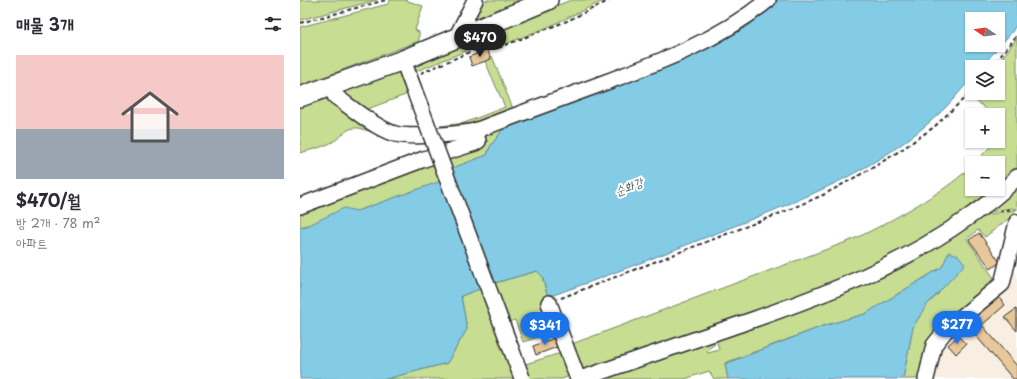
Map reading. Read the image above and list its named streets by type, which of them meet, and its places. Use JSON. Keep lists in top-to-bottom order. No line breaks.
{"water":["순화강"],"north":"left","page":{"heading":"매물 3개","map_buttons":["+","−"],"price":["$470","$277","$341"],"list":[{"name":"$470/월","note":"방 2개 · 78 m² · 아파트"}]}}
